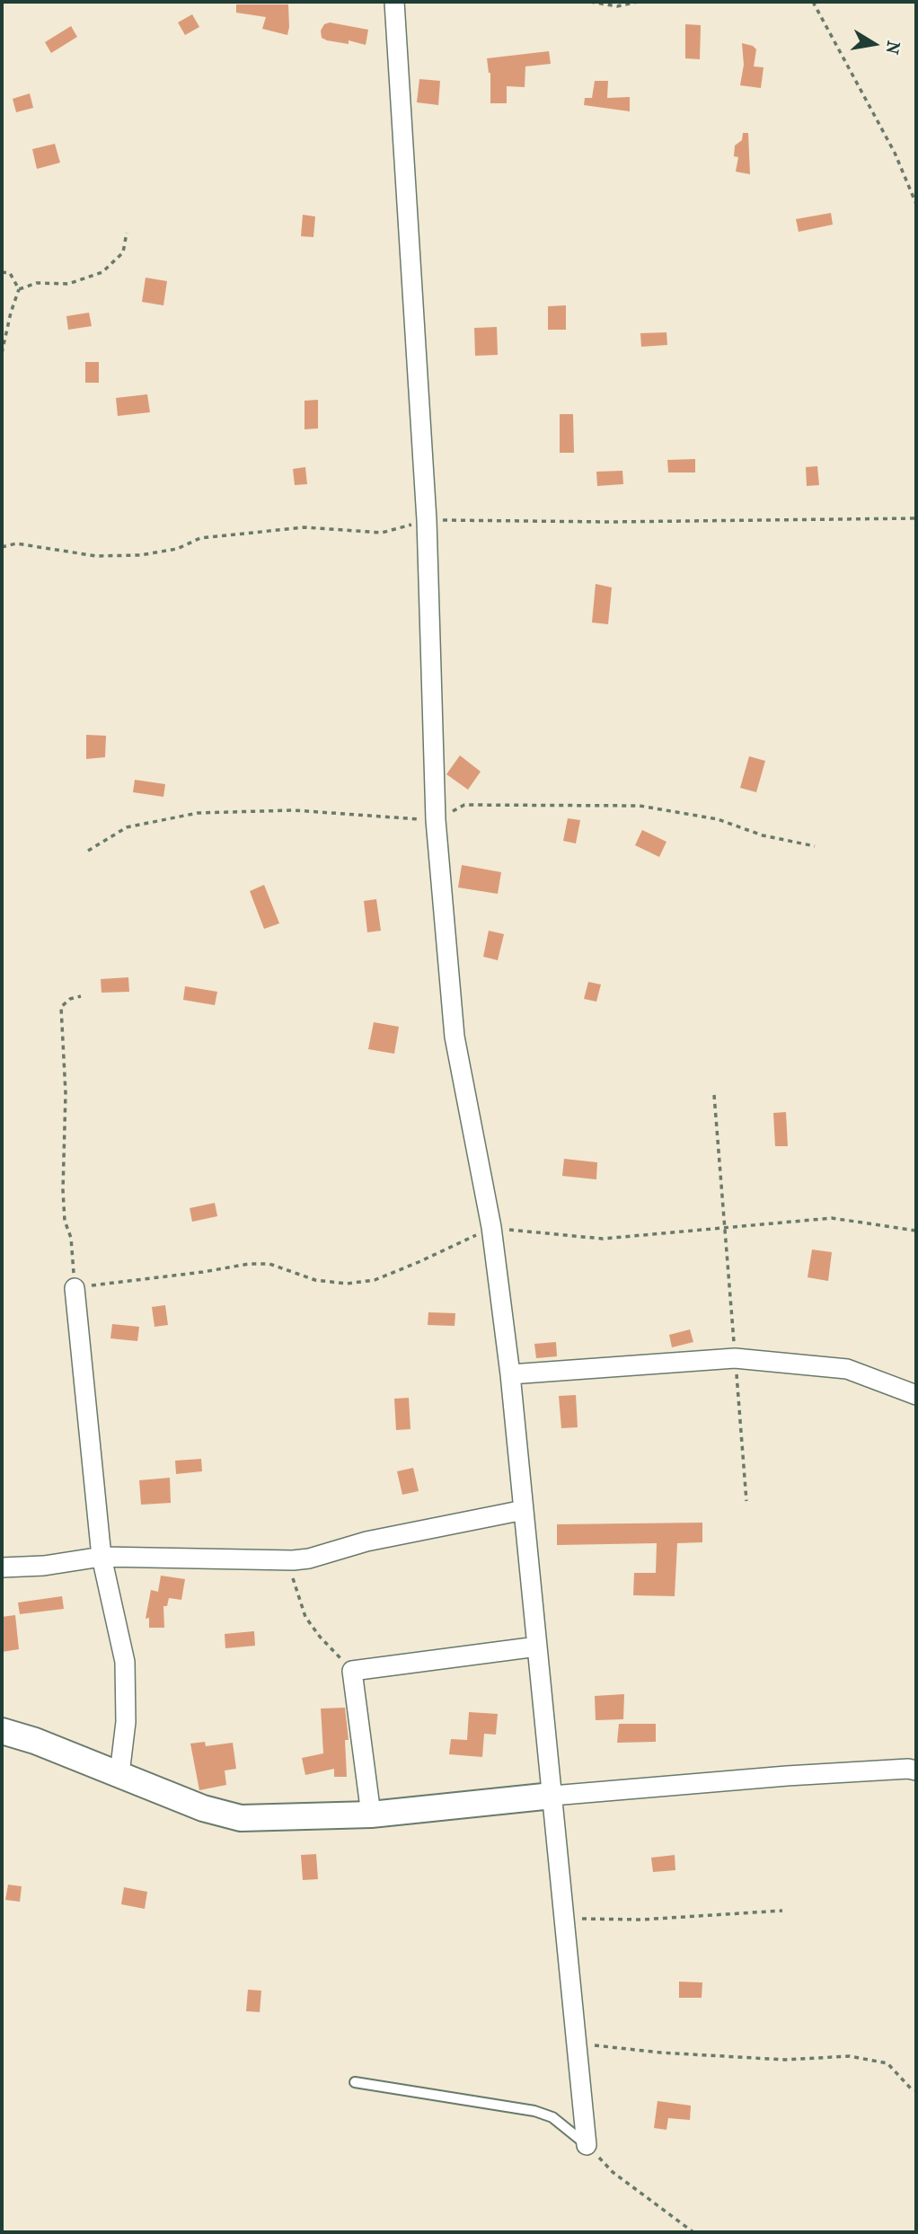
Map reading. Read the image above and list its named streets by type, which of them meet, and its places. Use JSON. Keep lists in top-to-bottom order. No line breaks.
{"north":"right"}
